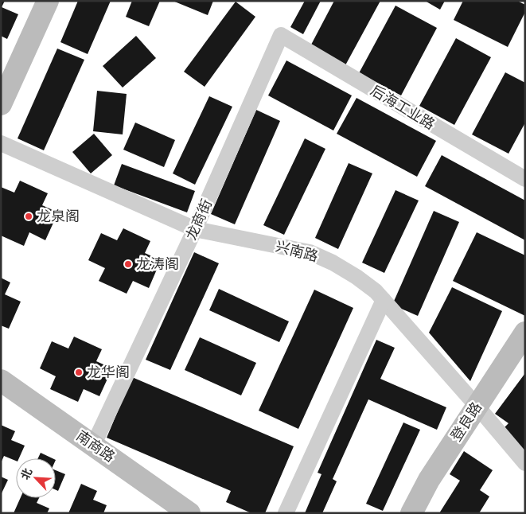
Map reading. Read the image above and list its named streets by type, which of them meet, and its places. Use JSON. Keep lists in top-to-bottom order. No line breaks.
{"streets":{"street":["后海工业路","龙商街","兴南路","登良路","南商路"]},"crossings":[["后海工业路","龙商街"],["龙商街","兴南路"],["龙商街","南商路"],["兴南路","登良路"]],"places":["龙泉阁","龙涛阁","龙华阁"],"north":"top left"}
